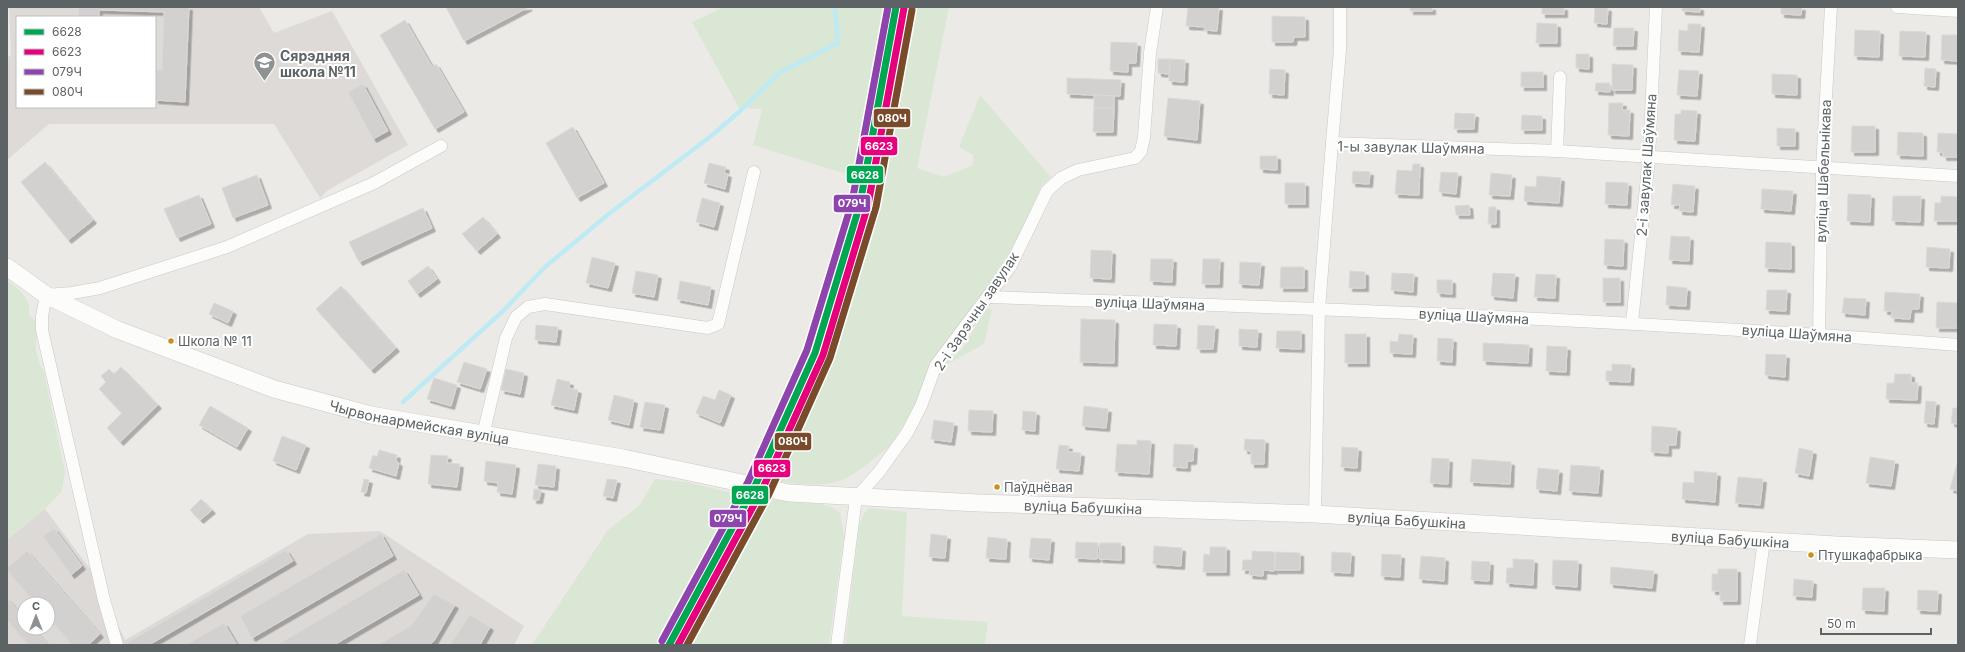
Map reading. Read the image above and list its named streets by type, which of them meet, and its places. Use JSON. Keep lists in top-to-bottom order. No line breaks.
{"streets":{"street":["1-ы завулак Шаўмяна","2-і завулак Шаўмяна","вуліца Шабельнікава","вуліца Шаўмяна","2-і Зарэчны завулак","Чырвонаармейская вуліца","вуліца Бабушкіна"]},"crossings":[["1-ы завулак Шаўмяна","2-і завулак Шаўмяна"],["1-ы завулак Шаўмяна","вуліца Шабельнікава"],["1-ы завулак Шаўмяна","вуліца Шаўмяна"],["1-ы завулак Шаўмяна","вуліца Бабушкіна"],["2-і завулак Шаўмяна","вуліца Шаўмяна"],["вуліца Шабельнікава","вуліца Шаўмяна"],["вуліца Шаўмяна","2-і Зарэчны завулак"],["2-і Зарэчны завулак","Чырвонаармейская вуліца"],["2-і Зарэчны завулак","вуліца Бабушкіна"],["Чырвонаармейская вуліца","вуліца Бабушкіна"]],"places":{"school or university":["Сярэдняя школа №11"],"other":["Школа № 11","Паўднёвая","Птушкафабрыка"]},"lines":["transit line 6628","transit line 079Ч","transit line 6623","transit line 080Ч"],"legend":["6628","6623","079Ч","080Ч"],"scale_bar":"50 m","north":"top"}
